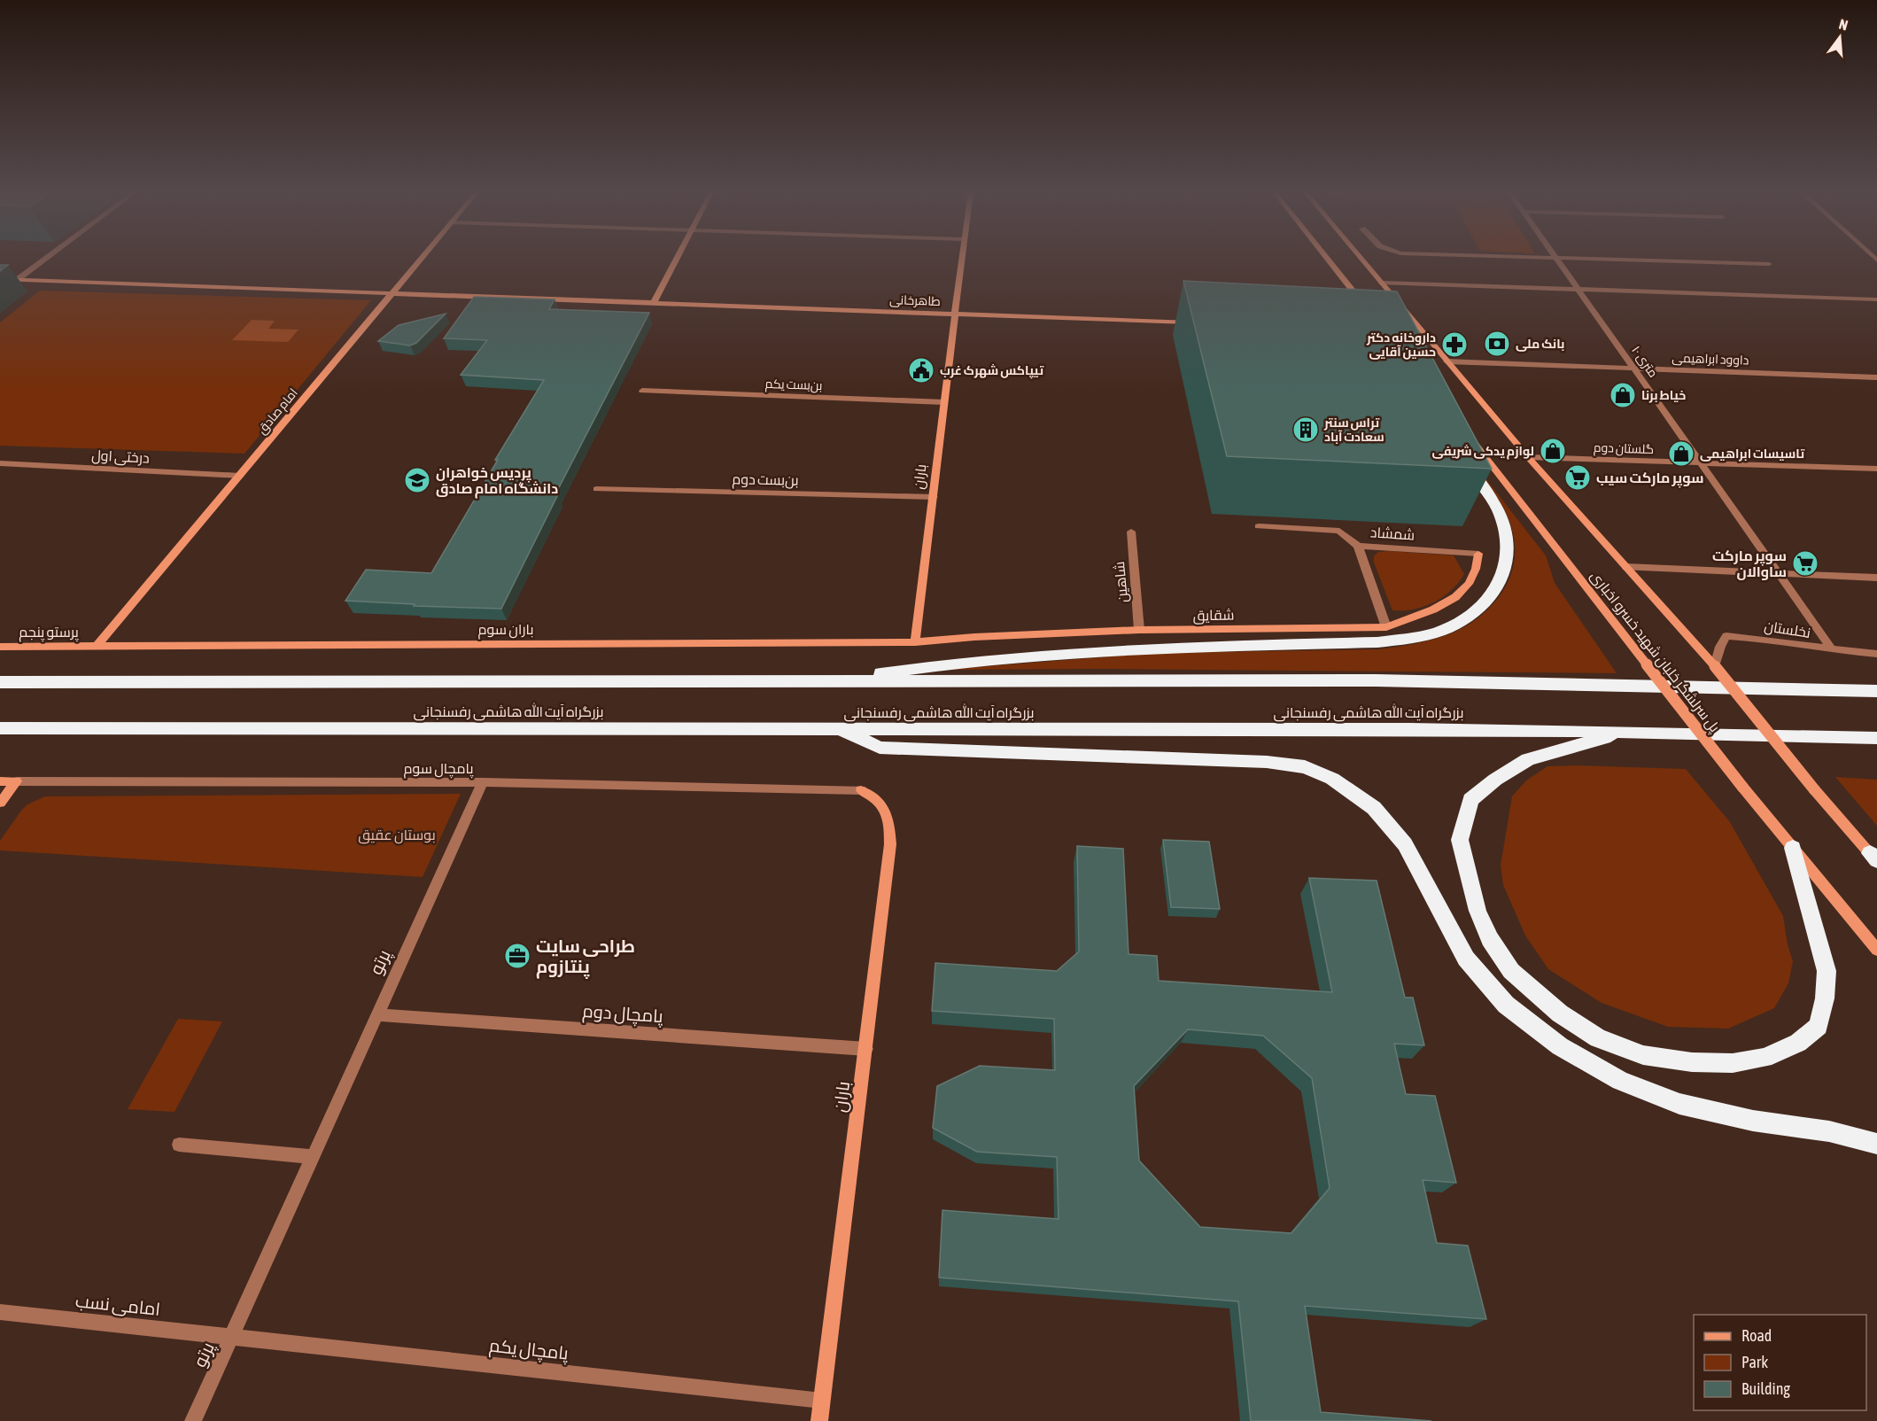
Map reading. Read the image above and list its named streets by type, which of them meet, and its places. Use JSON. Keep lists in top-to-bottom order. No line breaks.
{"streets":{"highway":["بزرگراه آیت الله هاشمی رفسنجانی"],"street":["طاهرخانی","داوود ابراهیمی","۱۰ متری","بن‌بست یکم","امام صادق","گلستان دوم","درختی اول","باران","بن‌بست دوم","شمشاد","شاهین","شقایق","باران سوم","نخلستان","پرستو پنجم","پل سرلشکر خلبان شهید خسرو اخباری","پامچال سوم","پرتو","پامچال دوم","امامی نسب","پامچال یکم"]},"crossings":[["طاهرخانی","امام صادق"],["طاهرخانی","باران"],["داوود ابراهیمی","۱۰ متری"],["داوود ابراهیمی","پل سرلشکر خلبان شهید خسرو اخباری"],["۱۰ متری","گلستان دوم"],["۱۰ متری","نخلستان"],["بن‌بست یکم","باران"],["امام صادق","درختی اول"],["امام صادق","باران سوم"],["امام صادق","پرستو پنجم"],["گلستان دوم","پل سرلشکر خلبان شهید خسرو اخباری"],["باران","بن‌بست دوم"],["باران","شقایق"],["باران","باران سوم"],["باران","پامچال سوم"],["باران","پامچال دوم"],["باران","پامچال یکم"],["شمشاد","شقایق"],["شاهین","شقایق"],["شقایق","باران سوم"],["باران سوم","پرستو پنجم"],["نخلستان","پل سرلشکر خلبان شهید خسرو اخباری"],["پامچال سوم","پرتو"],["پرتو","پامچال دوم"],["پرتو","امامی نسب"],["پرتو","پامچال یکم"],["امامی نسب","پامچال یکم"]],"parks":["بوستان عقیق"],"places":{"bank":["بانک ملی"],"pharmacy":["داروخانه دکتر حسین آقایی"],"public building":["تیپاکس شهرک غرب"],"shop":["خیاط برنا","لوازم یدکی شریفی","تاسیسات ابراهیمی"],"building":["تراس سنتر سعادت آباد"],"supermarket":["سوپر مارکت سیب","سوپر مارکت ساوالان"],"school or university":["پردیس خواهران دانشگاه امام صادق"],"office":["طراحی سایت پنتازوم"]},"legend":["Road","Park","Building"],"north":"top"}
